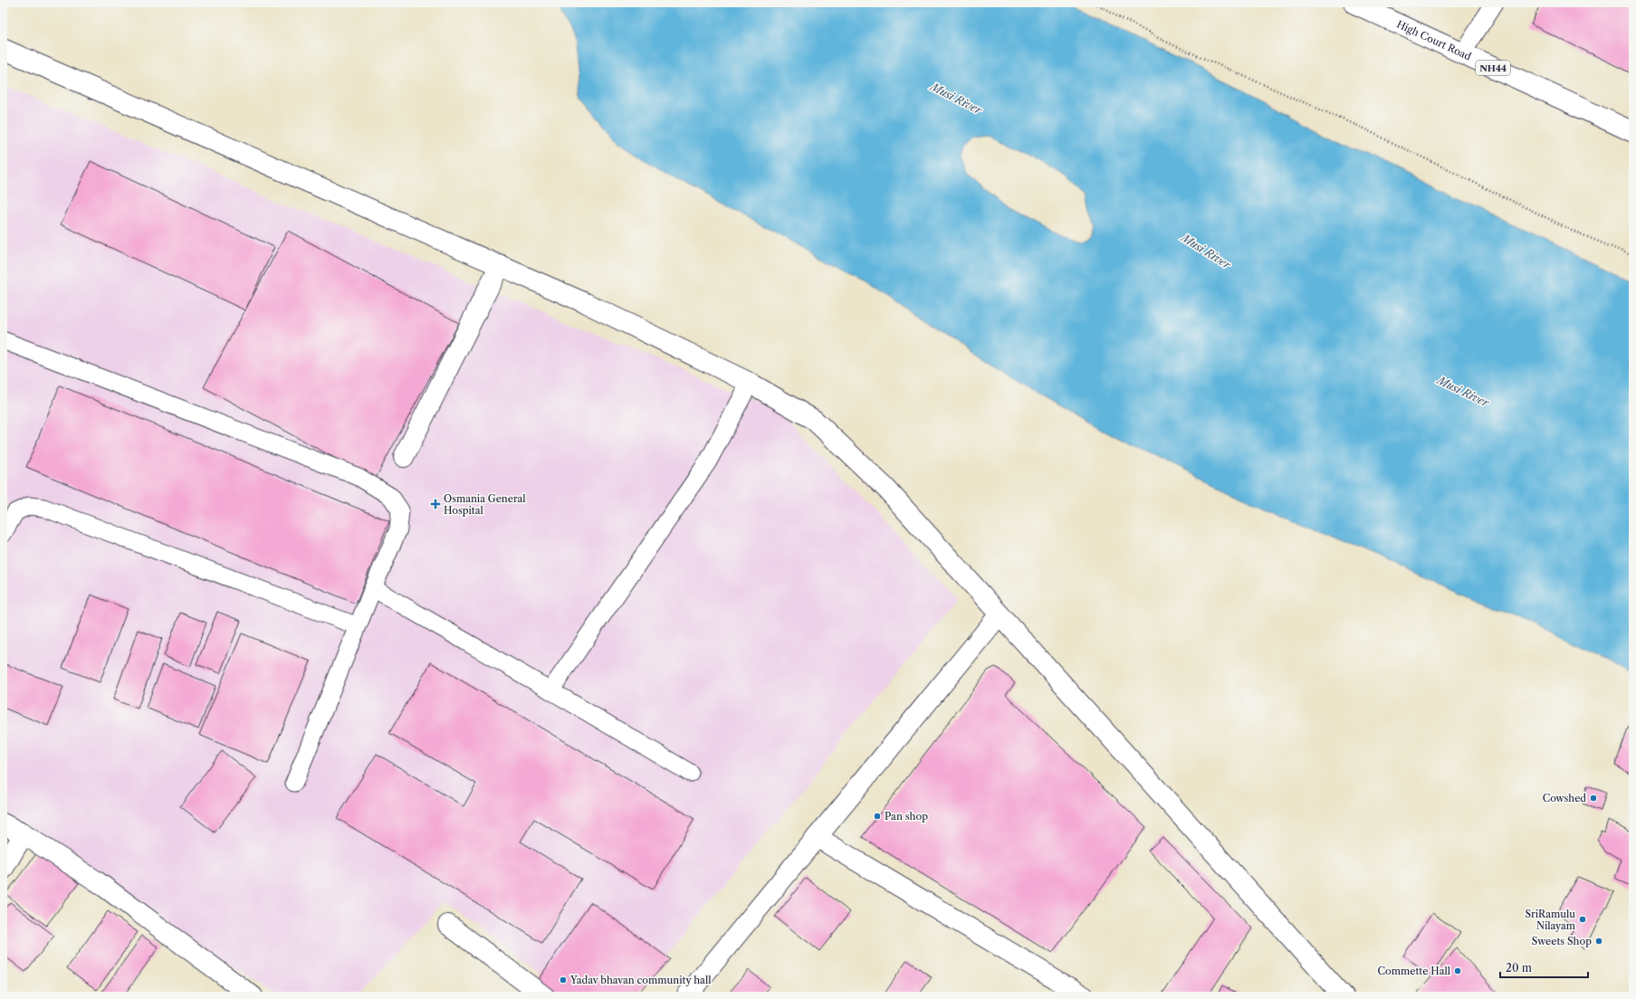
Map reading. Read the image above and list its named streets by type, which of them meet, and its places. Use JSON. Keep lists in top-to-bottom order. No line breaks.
{"streets":{"main road":["High Court Road","NH44"]},"water":["Musi River"],"places":{"health":["Osmania General Hospital"],"other":["Cowshed","Pan shop","SriRamulu Nilayam","Sweets Shop","Commette Hall","Yadav bhavan community hall"]},"scale_bar":"20 m"}
